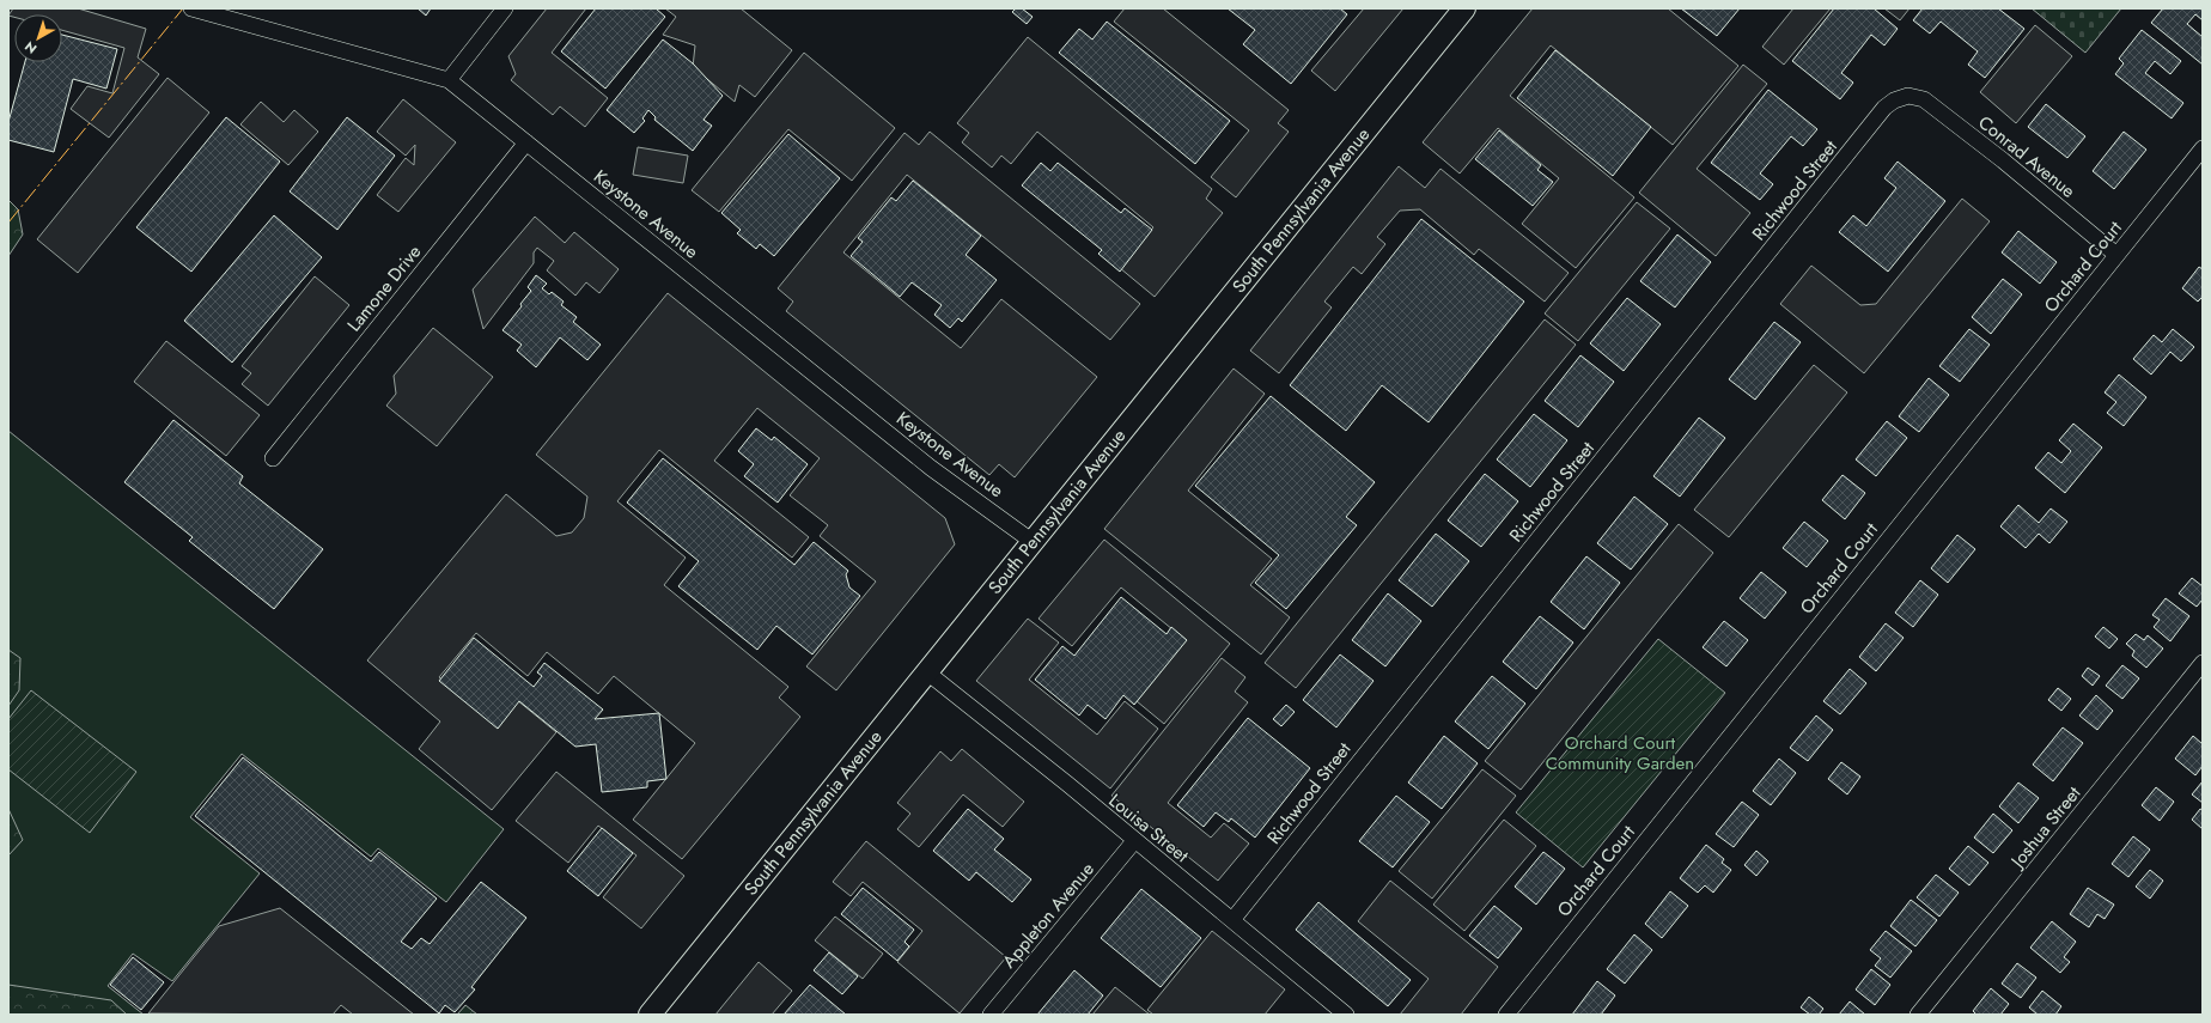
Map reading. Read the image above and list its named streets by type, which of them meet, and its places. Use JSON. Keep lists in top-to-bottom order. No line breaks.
{"streets":{"main road":["South Pennsylvania Avenue"],"street":["Conrad Avenue","Richwood Street","Keystone Avenue","Orchard Court","Lamone Drive","Joshua Street","Louisa Street","Appleton Avenue"]},"crossings":[["Conrad Avenue","Richwood Street"],["Conrad Avenue","Orchard Court"],["Richwood Street","Louisa Street"],["South Pennsylvania Avenue","Keystone Avenue"],["South Pennsylvania Avenue","Louisa Street"],["Keystone Avenue","Lamone Drive"],["Louisa Street","Appleton Avenue"]],"parks":["Orchard Court Community Garden"],"north":"bottom left"}
